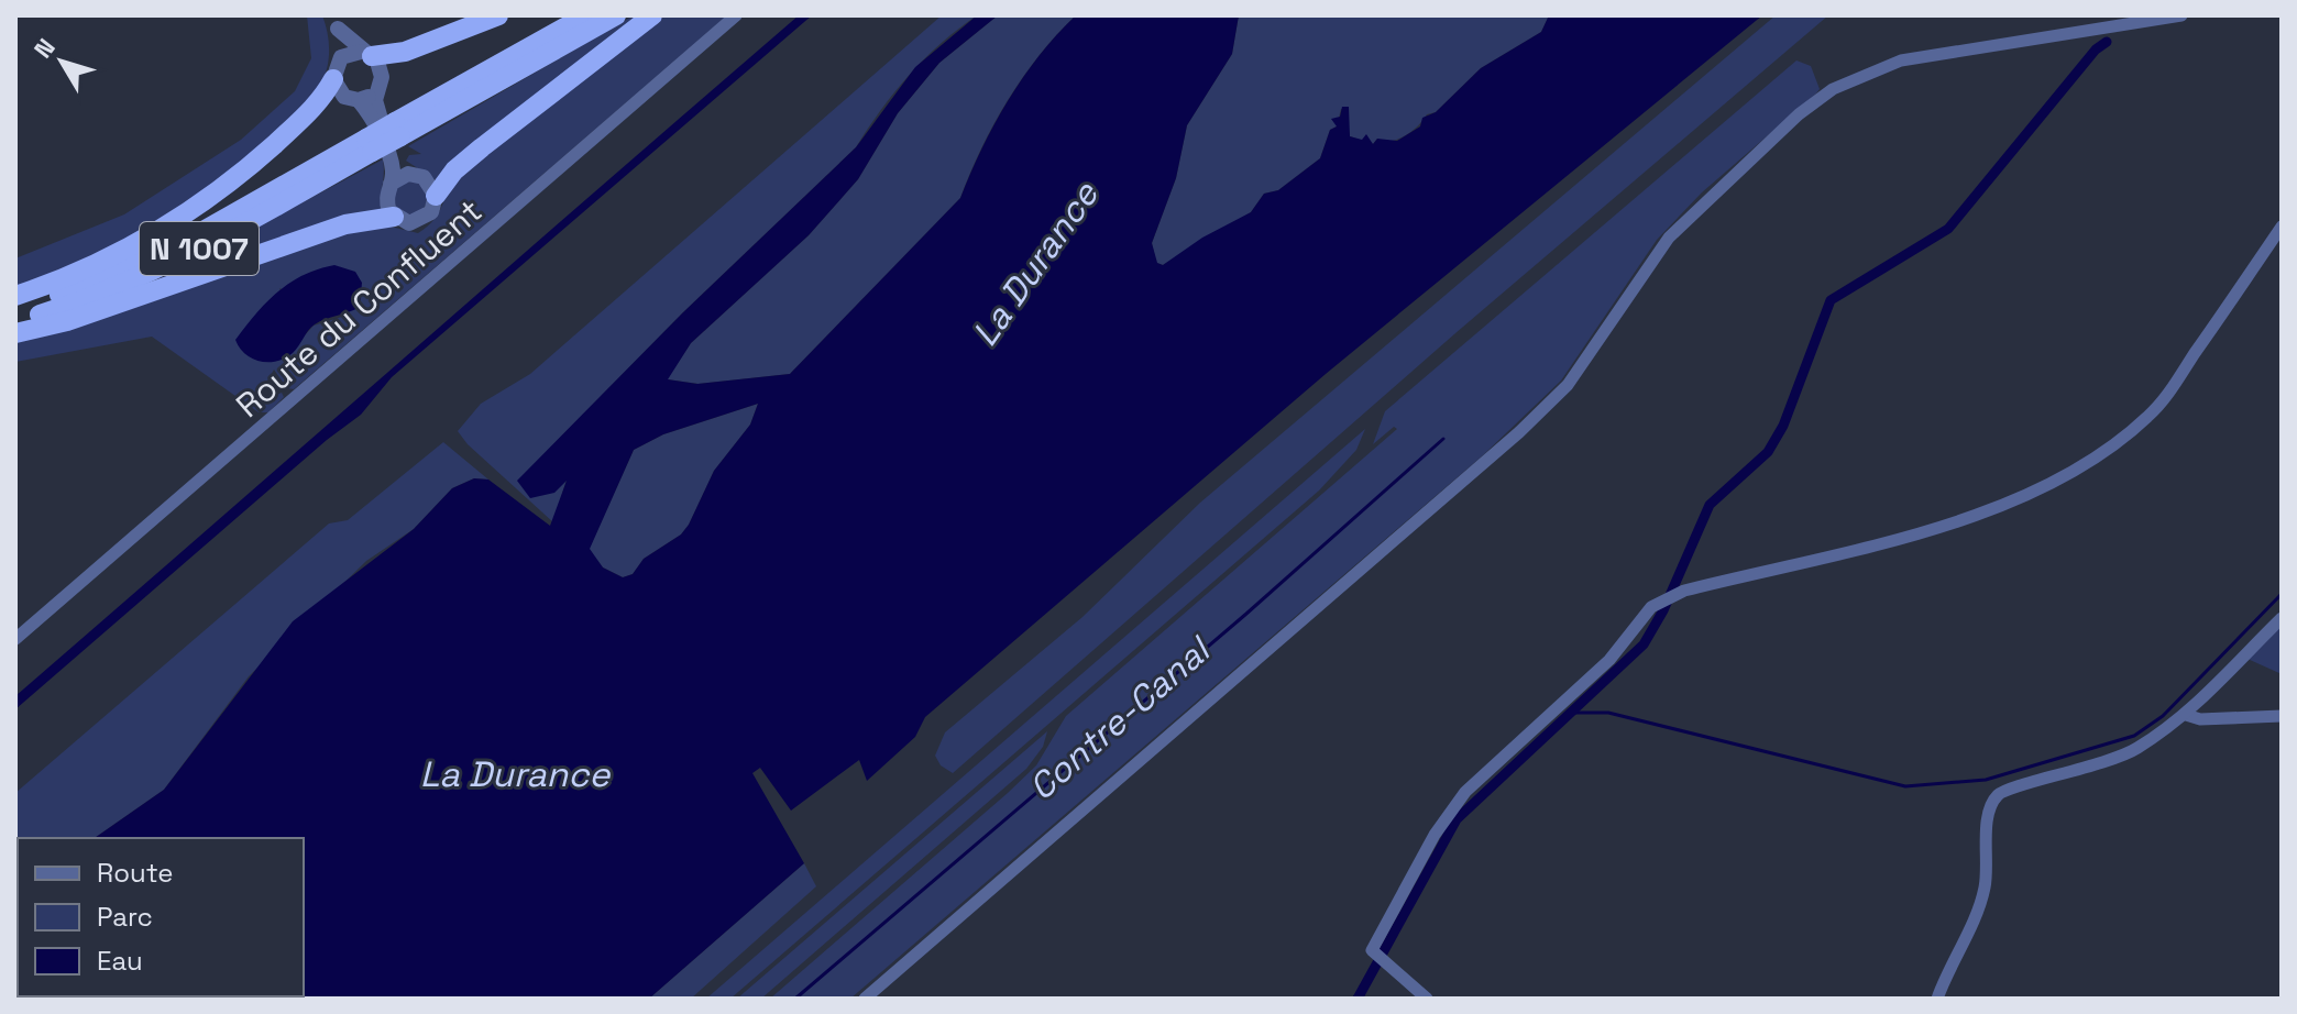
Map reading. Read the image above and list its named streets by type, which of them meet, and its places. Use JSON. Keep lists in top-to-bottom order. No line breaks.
{"streets":{"highway":["N 1007"],"street":["Route du Confluent"]},"water":["La Durance","Contre-Canal"],"legend":["Route","Parc","Eau"],"north":"top left"}
